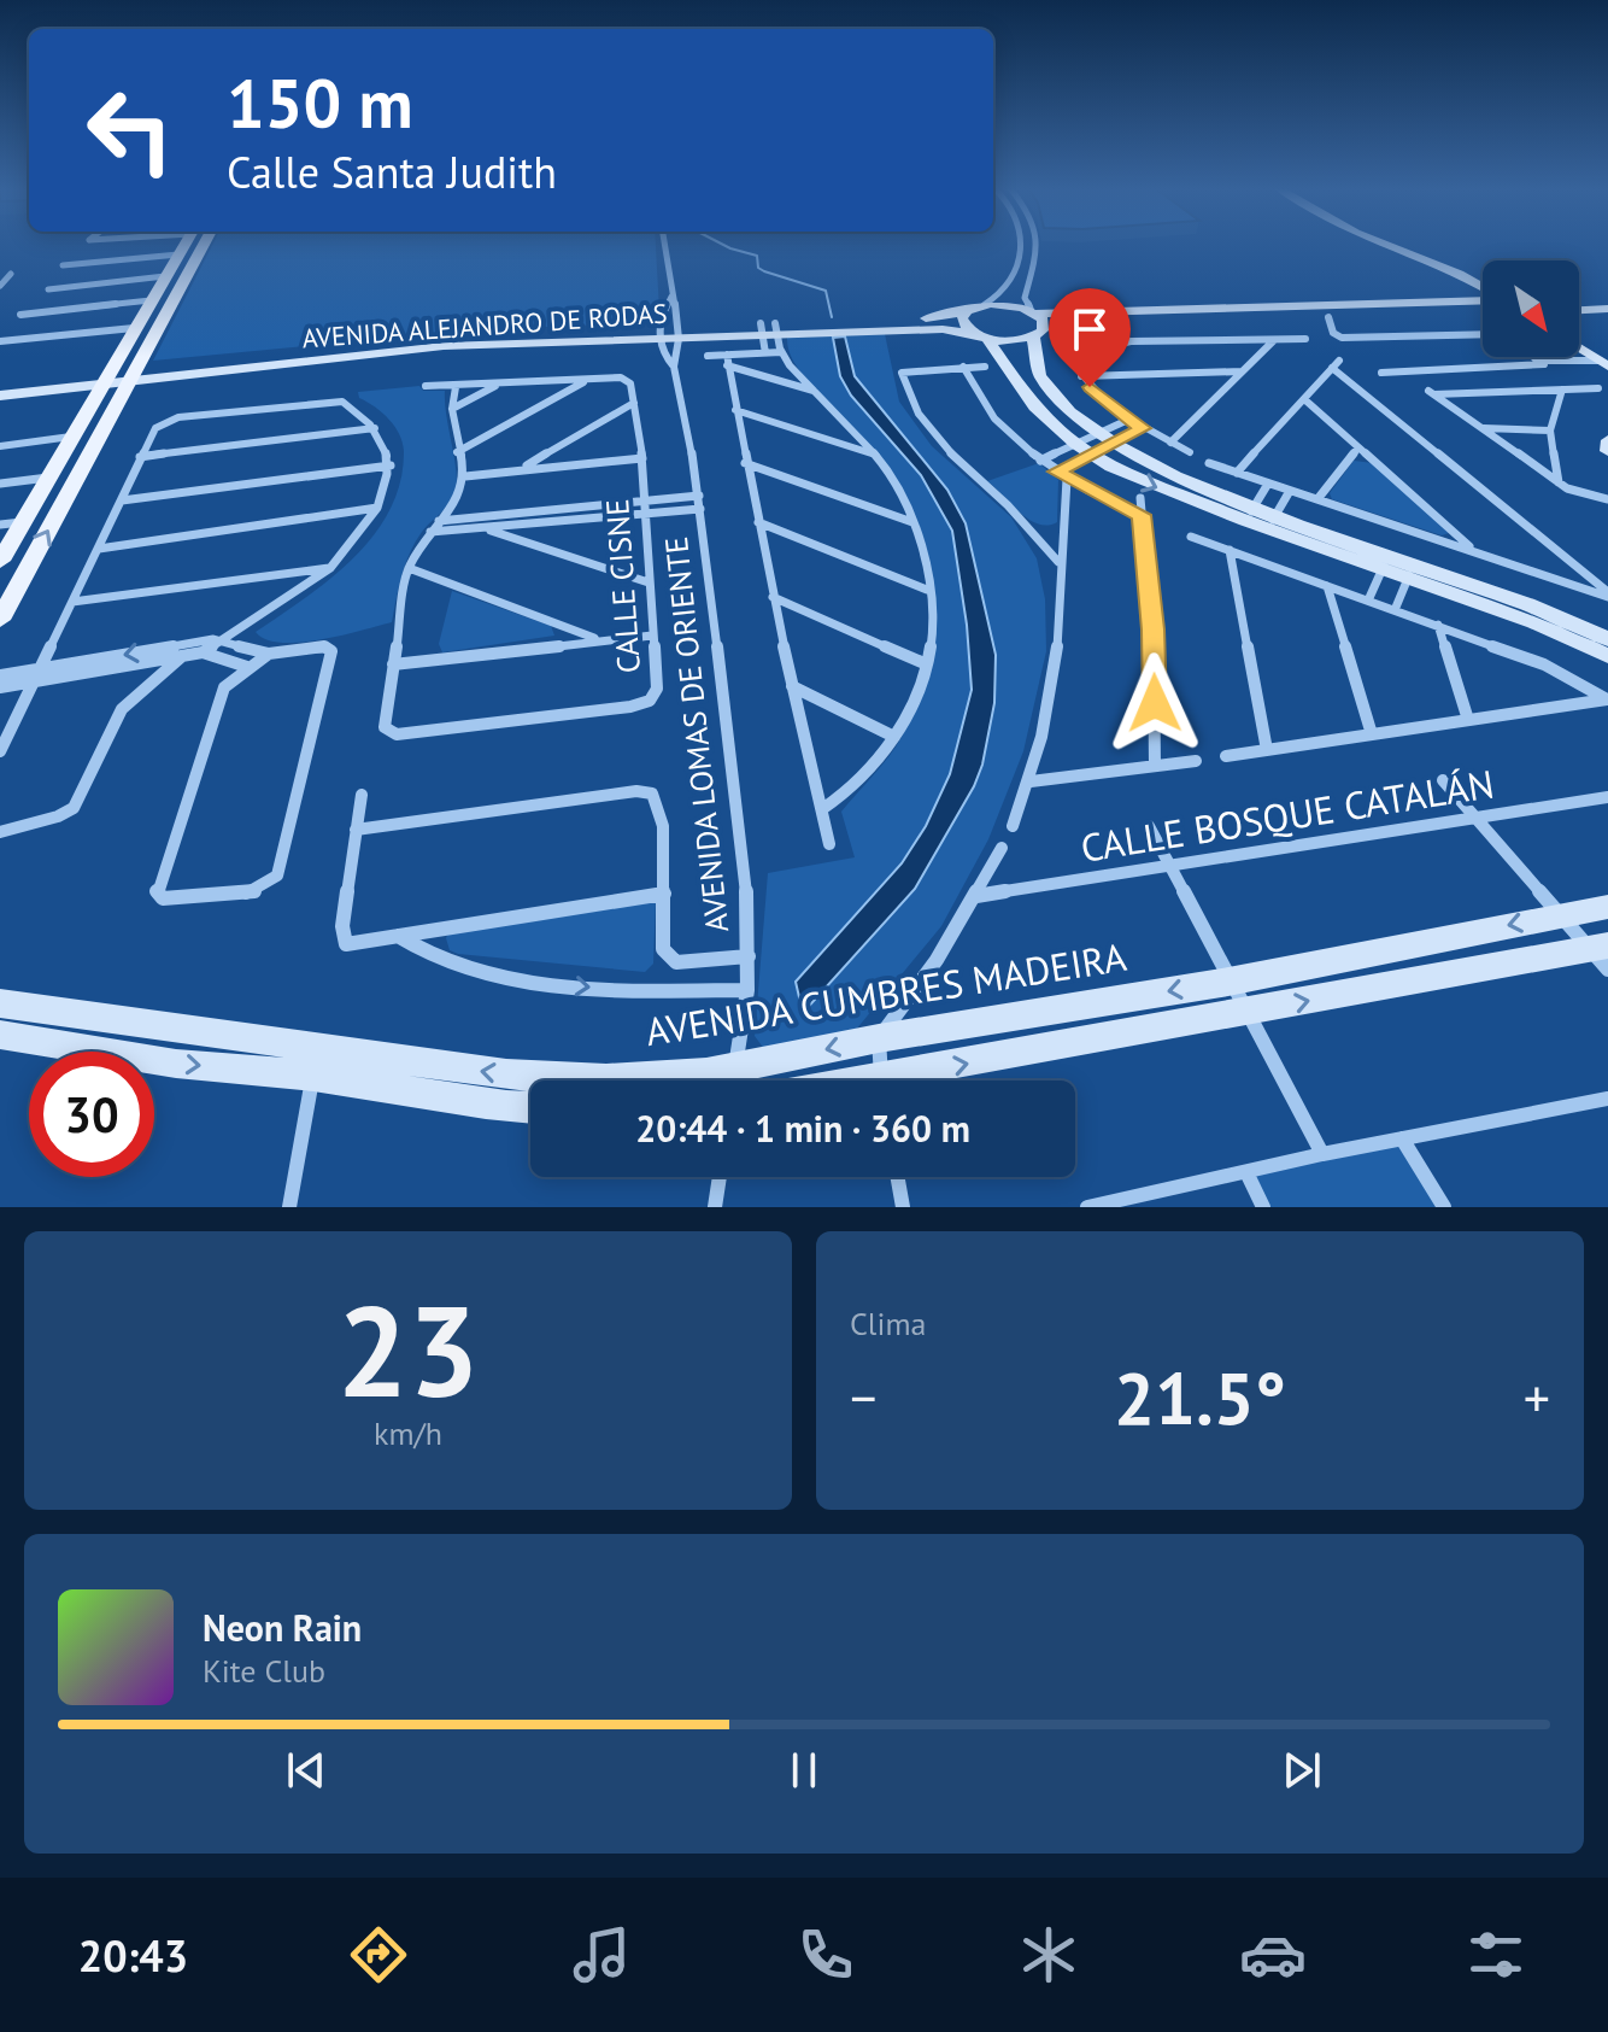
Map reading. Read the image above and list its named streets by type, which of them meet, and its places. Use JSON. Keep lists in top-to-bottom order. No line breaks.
{"streets":{"street":["AVENIDA ALEJANDRO DE RODAS","CALLE CISNE","AVENIDA LOMAS DE ORIENTE","CALLE BOSQUE CATALÁN","AVENIDA CUMBRES MADEIRA"]},"crossings":[["AVENIDA ALEJANDRO DE RODAS","AVENIDA LOMAS DE ORIENTE"]],"north":"bottom right","page":{"turn":["150 m","Calle Santa Judith"],"limit":"30","trip":"20:44 · 1 min · 360 m","tile":[["23","km/h"],"Clima"],"heat":["−","21.5°","+"],"song":["Neon Rain","Kite Club"],"tabs":"20:43"}}
